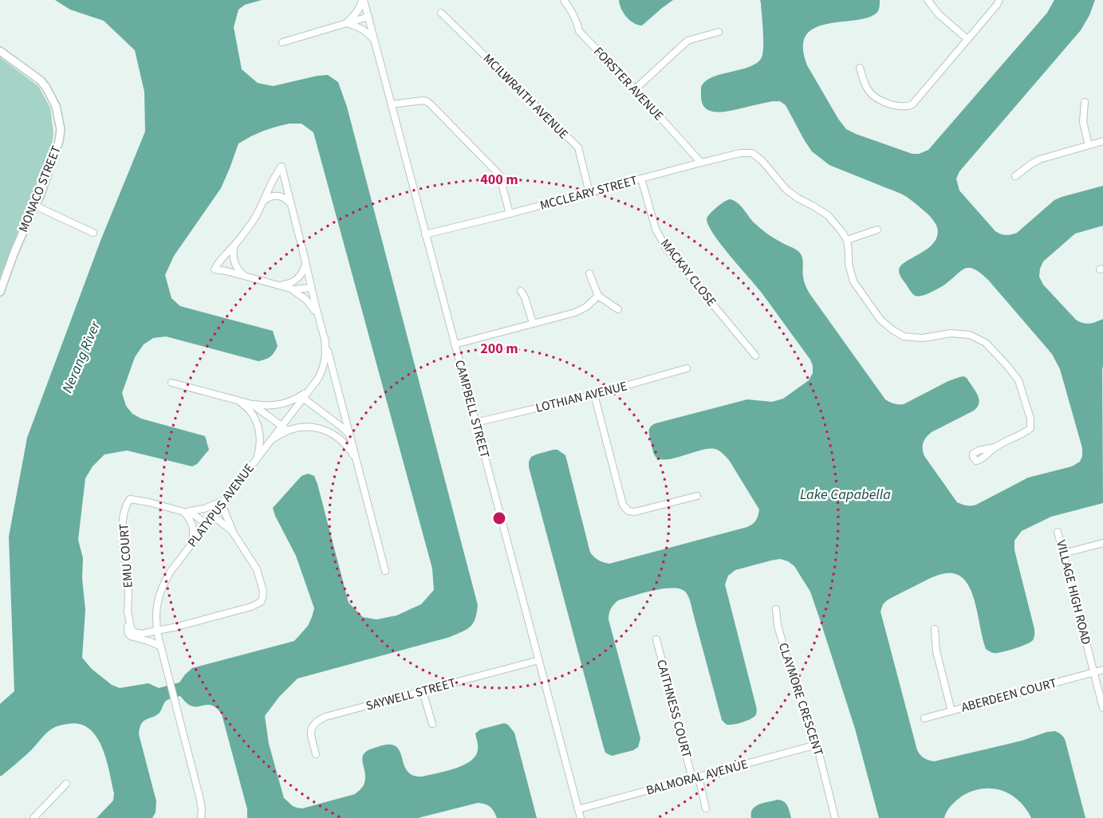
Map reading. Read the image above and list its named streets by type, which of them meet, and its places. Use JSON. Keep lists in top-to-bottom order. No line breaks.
{"streets":{"street":["FORSTER AVENUE","MCILWRAITH AVENUE","MONACO STREET","MCCLEARY STREET","MACKAY CLOSE","LOTHIAN AVENUE","CAMPBELL STREET","PLATYPUS AVENUE","EMU COURT","VILLAGE HIGH ROAD","SAYWELL STREET","ABERDEEN COURT","CLAYMORE CRESCENT","CAITHNESS COURT","BALMORAL AVENUE"]},"crossings":[["FORSTER AVENUE","MCCLEARY STREET"],["MCILWRAITH AVENUE","MCCLEARY STREET"],["MCCLEARY STREET","MACKAY CLOSE"],["MCCLEARY STREET","CAMPBELL STREET"],["LOTHIAN AVENUE","CAMPBELL STREET"],["CAMPBELL STREET","SAYWELL STREET"],["CAMPBELL STREET","BALMORAL AVENUE"],["PLATYPUS AVENUE","EMU COURT"],["VILLAGE HIGH ROAD","ABERDEEN COURT"],["CLAYMORE CRESCENT","BALMORAL AVENUE"],["CAITHNESS COURT","BALMORAL AVENUE"]],"water":["Nerang River","Lake Capabella"],"rings":["400 m","200 m"]}
